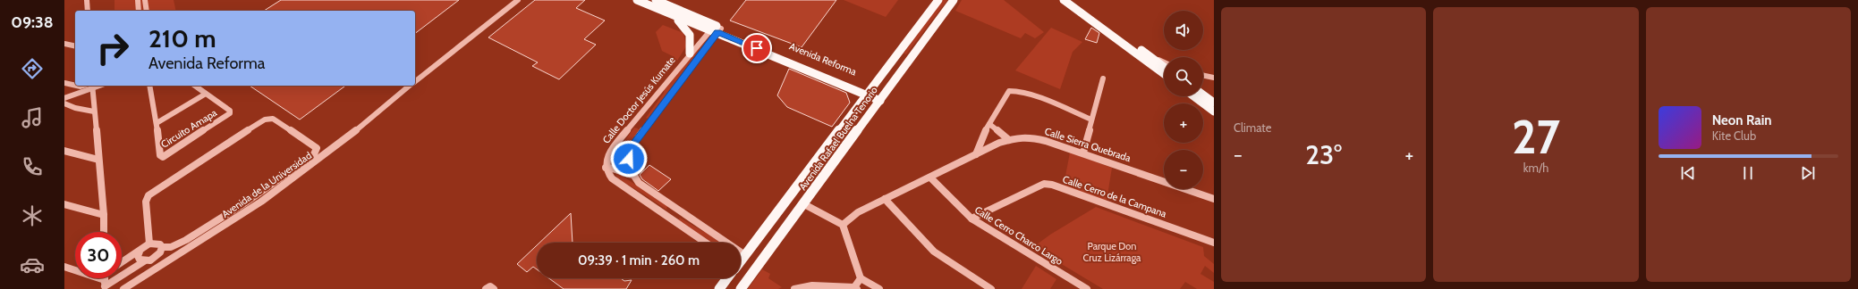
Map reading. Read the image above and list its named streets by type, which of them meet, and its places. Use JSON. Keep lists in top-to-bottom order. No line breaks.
{"streets":{"main road":["Avenida Reforma","Avenida Rafael Buelna Tenorio"],"street":["Calle Doctor Jesús Kumate","Circuito Amapa","Calle Sierra Quebrada","Avenida de la Universidad","Calle Cerro de la Campana","Calle Cerro Charco Largo"]},"crossings":[["Avenida Reforma","Calle Doctor Jesús Kumate"],["Avenida Reforma","Avenida Rafael Buelna Tenorio"],["Calle Doctor Jesús Kumate","Avenida Rafael Buelna Tenorio"],["Calle Sierra Quebrada","Calle Cerro Charco Largo"],["Calle Cerro de la Campana","Calle Cerro Charco Largo"]],"parks":["Parque Don Cruz Lizárraga"],"page":{"tabs":"09:38","tile":["Climate",["27","km/h"]],"map_buttons":["+","−"],"turn":["210 m","Avenida Reforma"],"song":["Neon Rain","Kite Club"],"heat":["−","23°","+"],"limit":"30","trip":"09:39 · 1 min · 260 m"}}
